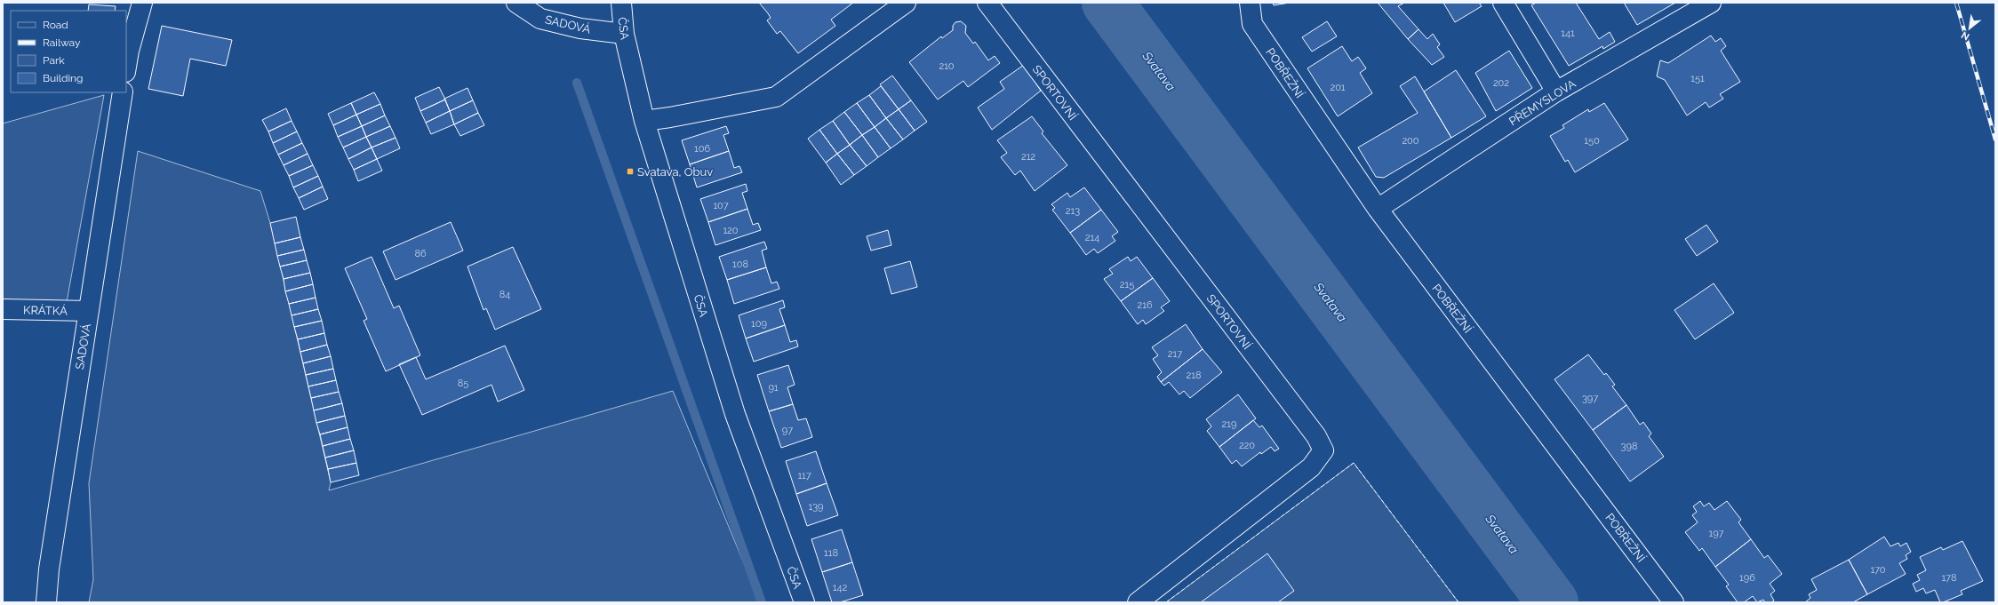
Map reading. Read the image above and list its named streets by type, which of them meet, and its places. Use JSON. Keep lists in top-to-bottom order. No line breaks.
{"streets":{"street":["SADOVÁ","ČSA","POBŘEŽNÍ","SPORTOVNÍ","PŘEMYSLOVA","KRÁTKÁ"]},"crossings":[["SADOVÁ","ČSA"],["SADOVÁ","KRÁTKÁ"],["POBŘEŽNÍ","PŘEMYSLOVA"]],"water":["Svatava"],"places":{"transit":["Svatava, Obuv"]},"house_numbers":["141","210","151","202","201","200","150","106","212","107","213","120","214","86","108","215","84","216","109","217","218","85","91","397","219","97","220","398","117","139","197","118","170","196","178","142"],"legend":["Road","Railway","Park","Building"],"north":"bottom left"}
